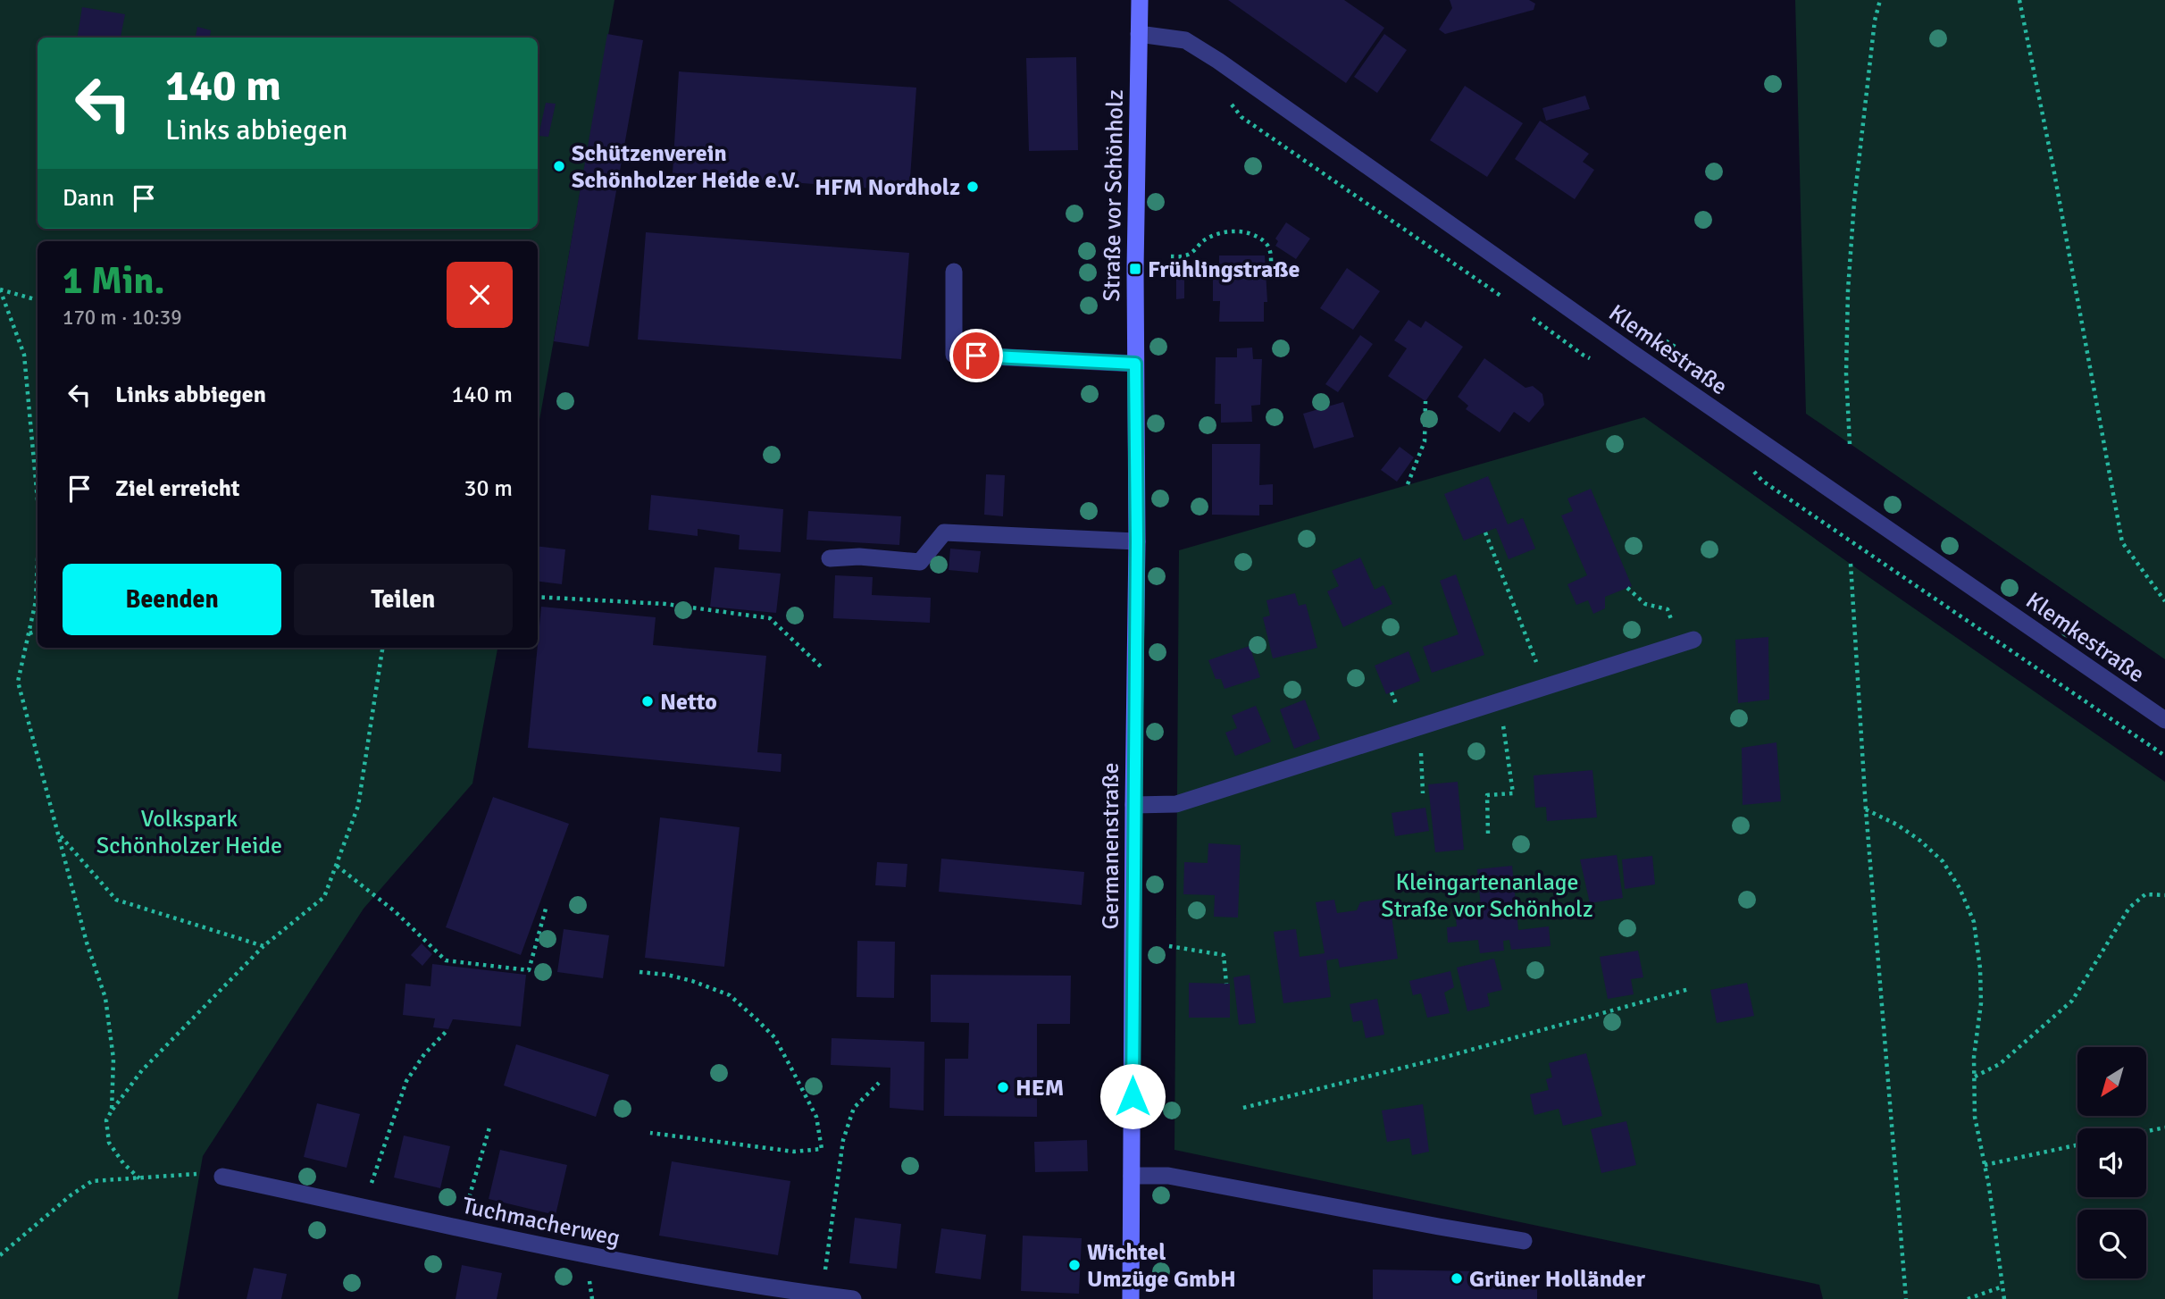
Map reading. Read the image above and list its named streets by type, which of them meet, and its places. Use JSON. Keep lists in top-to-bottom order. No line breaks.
{"streets":{"main road":["Straße vor Schönholz","Germanenstraße"],"street":["Klemkestraße","Tuchmacherweg"]},"crossings":[["Straße vor Schönholz","Klemkestraße"],["Straße vor Schönholz","Germanenstraße"]],"parks":["Volkspark Schönholzer Heide","Kleingartenanlage Straße vor Schönholz"],"places":{"other":["Schützenverein Schönholzer Heide e.V.","HFM Nordholz","Netto","HEM","Wichtel Umzüge GmbH","Grüner Holländer"],"transit":["Frühlingstraße"]},"north":"bottom left","page":{"turn":["140 m","Links abbiegen"],"then":"Dann","heading":["1 Min.","170 m · 10:39"],"list":[{"name":"Links abbiegen","value":"140 m"},{"name":"Ziel erreicht","value":"30 m"}],"buttons":["Beenden","Teilen"]}}
